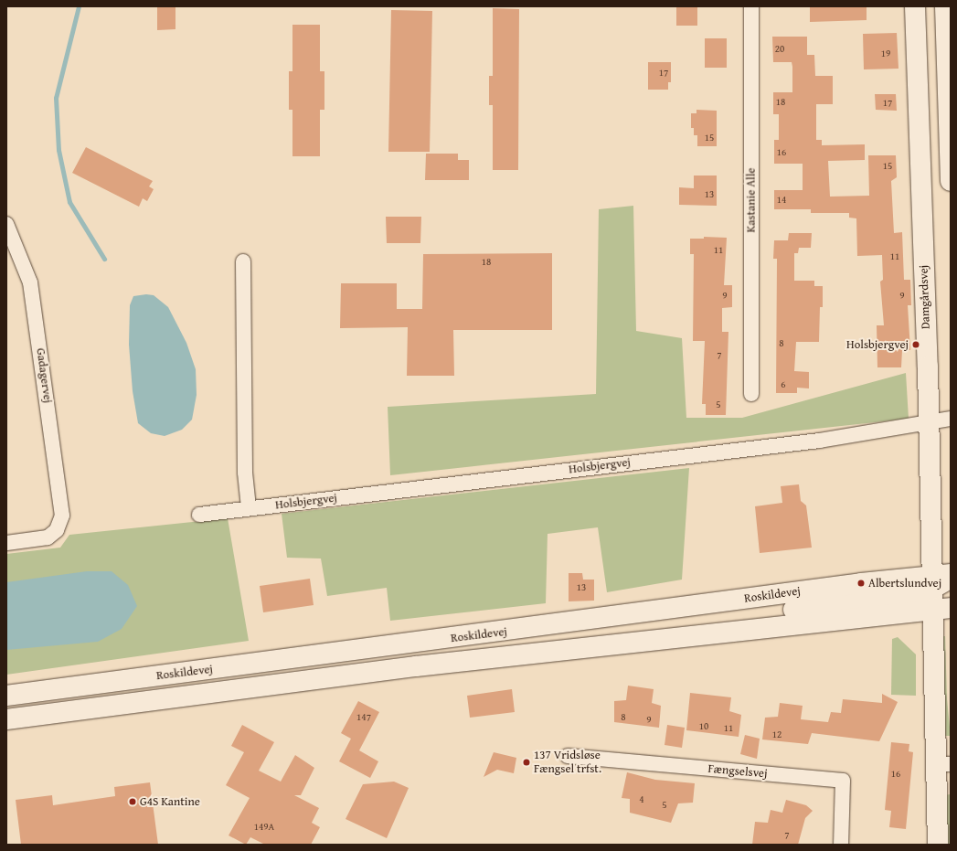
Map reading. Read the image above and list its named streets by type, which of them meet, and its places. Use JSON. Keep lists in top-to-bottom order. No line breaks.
{"streets":{"main road":["Damgårdsvej","Roskildevej"],"street":["Kastanie Alle","Gadagervej","Holsbjergvej","Fængselsvej"]},"crossings":[["Damgårdsvej","Holsbjergvej"],["Damgårdsvej","Roskildevej"]],"places":["Holsbjergvej","Albertslundvej","137 Vridsløse Fængsel trfst.","G4S Kantine"],"house_numbers":["20","19","17","18","17","15","16","15","13","14","11","11","18","9","9","8","7","6","5","13","147","8","9","10","11","12","16","4","5","149A","7"]}
